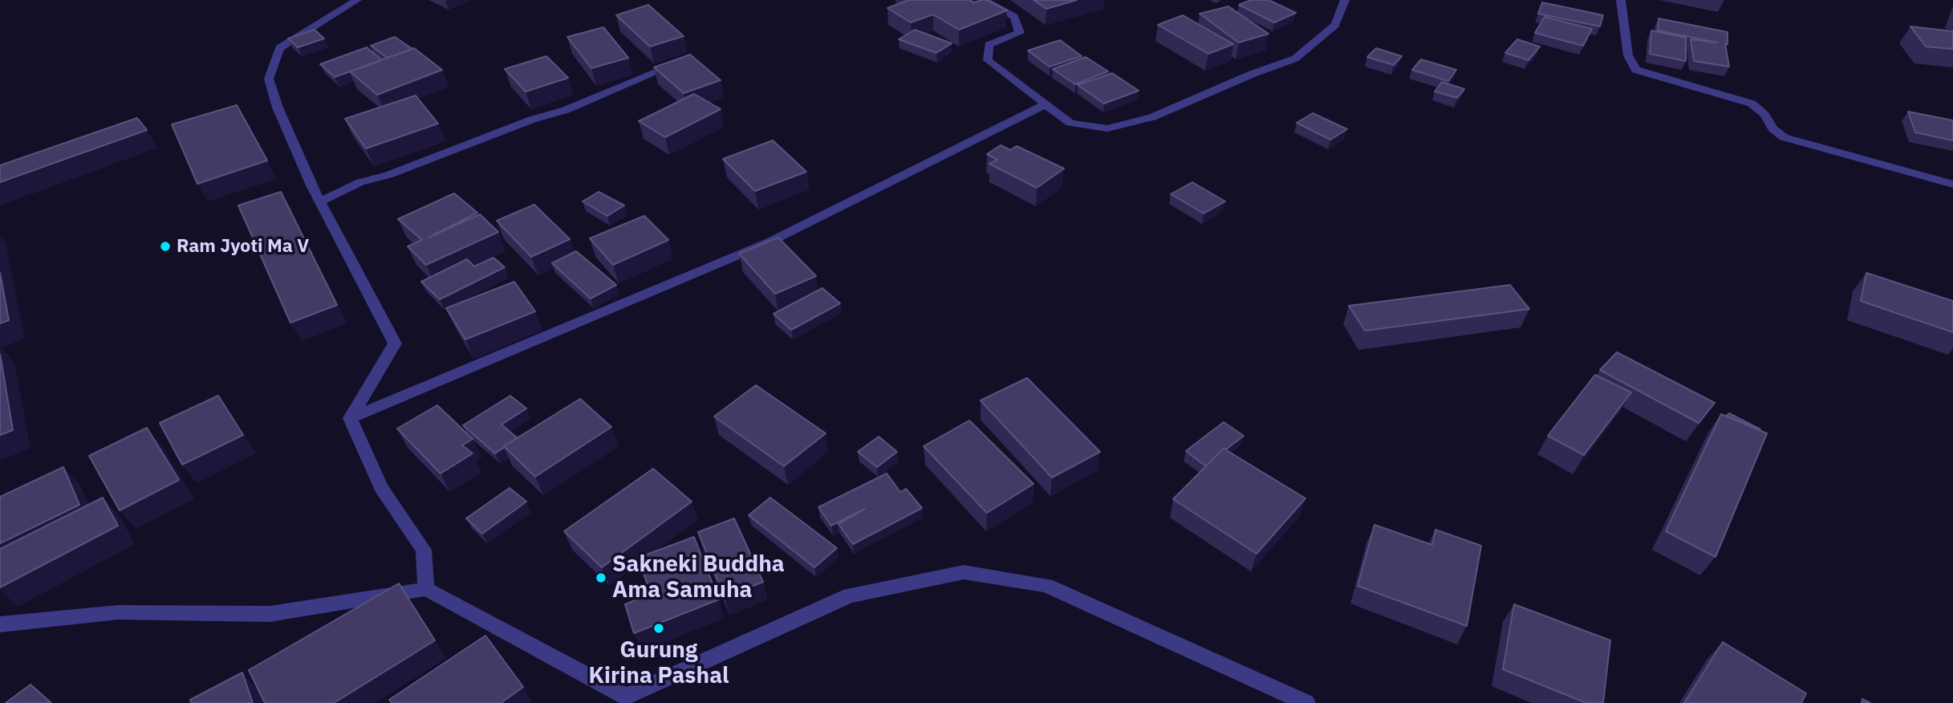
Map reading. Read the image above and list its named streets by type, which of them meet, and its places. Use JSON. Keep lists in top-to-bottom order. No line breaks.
{"places":["Ram Jyoti Ma V","Sakneki Buddha Ama Samuha","Gurung Kirina Pashal"]}
